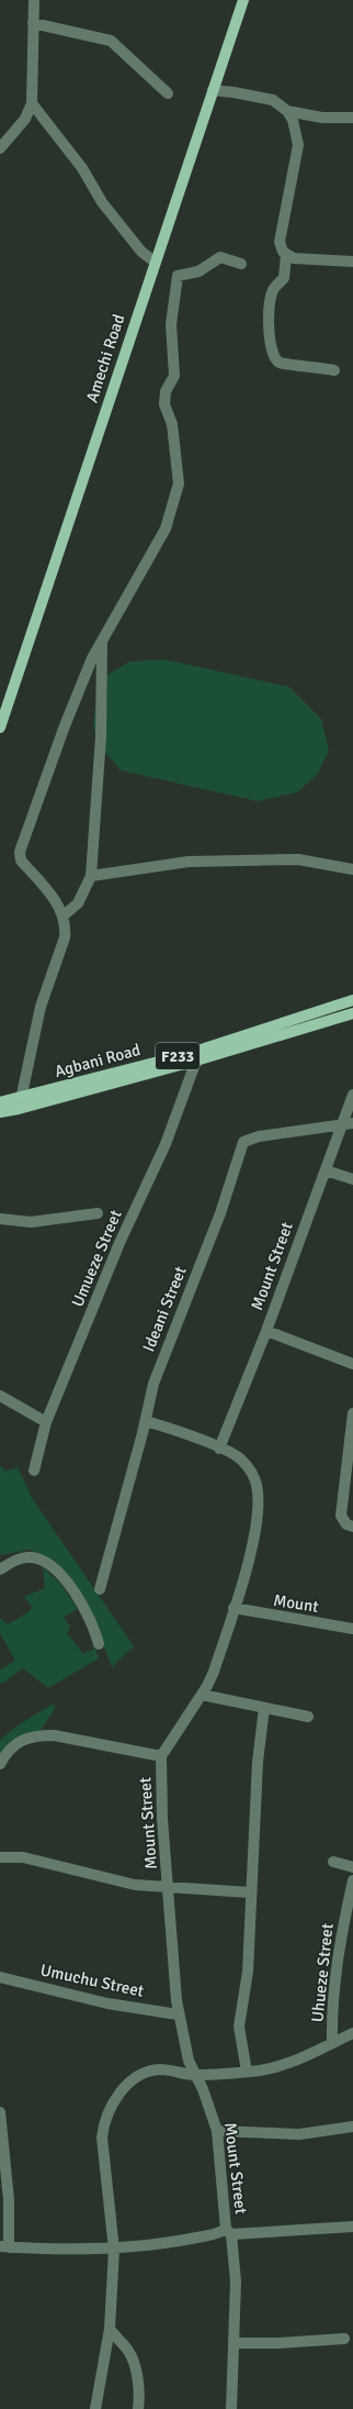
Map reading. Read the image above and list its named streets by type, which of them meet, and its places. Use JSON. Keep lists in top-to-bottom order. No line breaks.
{"streets":{"main road":["Amechi Road","F233","Agbani Road"],"street":["Umueze Street","Mount Street","Ideani Street","Mount","Uhueze Street","Umuchu Street"]},"crossings":[["Agbani Road","Umueze Street"],["Mount Street","Ideani Street"],["Mount Street","Mount"],["Mount Street","Umuchu Street"]]}
